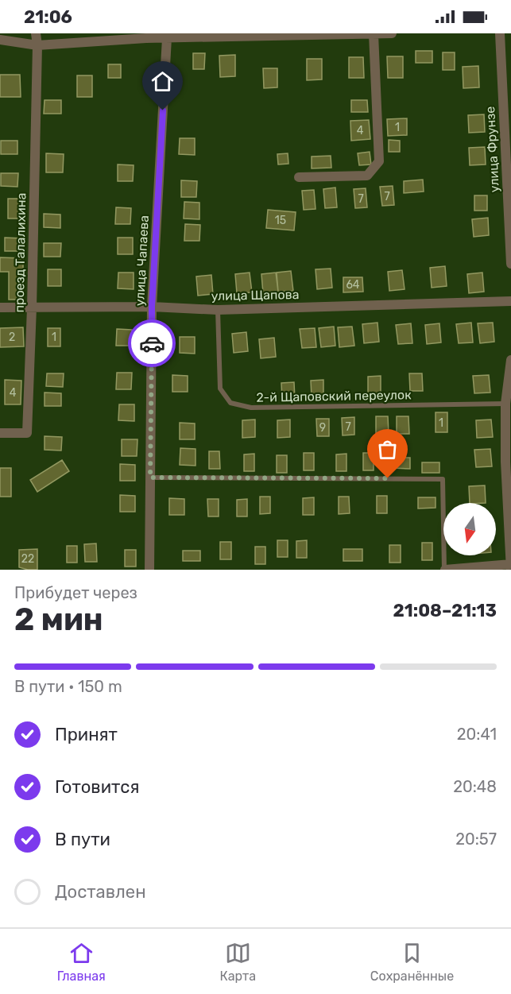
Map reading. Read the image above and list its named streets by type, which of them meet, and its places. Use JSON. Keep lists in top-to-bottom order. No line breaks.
{"streets":{"street":["улица Фрунзе","проезд Талалихина","улица Чапаева","улица Щапова"],"lane":["2-й Щаповский переулок"]},"crossings":[["проезд Талалихина","улица Щапова"],["улица Чапаева","улица Щапова"],["улица Щапова","2-й Щаповский переулок"]],"house_numbers":["1","4","7","7","15","64","2","1","4","1","7","9","22"],"north":"bottom","page":{"status":"21:06","heading":["2 мин","Прибудет через","21:08–21:13"],"bar":"В пути · 150 m","list":[["Принят","20:41"],["Готовится","20:48"],["В пути","20:57"],"Доставлен"],"tabs":["Главная","Карта","Сохранённые"]}}
